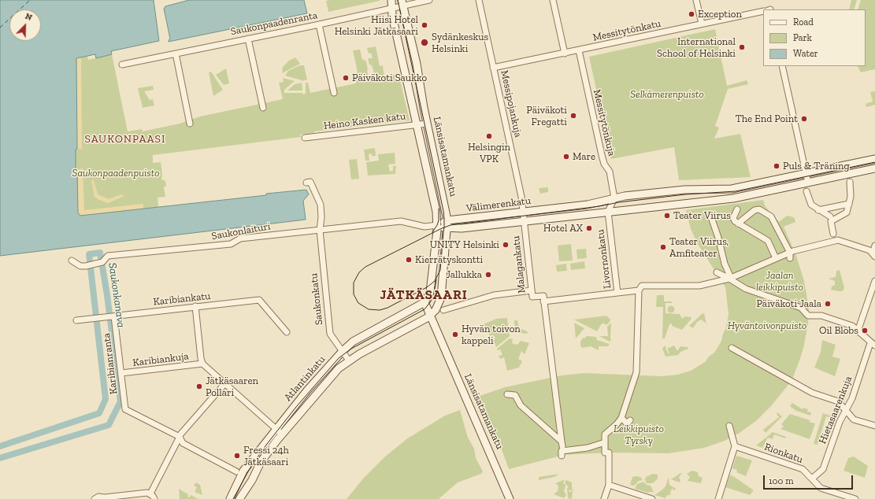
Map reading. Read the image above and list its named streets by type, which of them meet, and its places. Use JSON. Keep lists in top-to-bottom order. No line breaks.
{"streets":{"street":["Saukonpaadenranta","Messitytönkatu","Messipojankuja","Heino Kasken katu","Messitytönkuja","Länsisatamankatu","Välimerenkatu","Saukonlaituri","Livornonkatu","Malagankatu","Karibiankatu","Saukonkatu","Karibiankuja","Karibianranta","Atlantinkatu","Hietasaarenkuja","Rionkatu"]},"crossings":[["Saukonpaadenranta","Länsisatamankatu"],["Messitytönkatu","Messipojankuja"],["Messitytönkatu","Messitytönkuja"],["Messipojankuja","Välimerenkatu"],["Messipojankuja","Malagankatu"],["Heino Kasken katu","Länsisatamankatu"],["Messitytönkuja","Välimerenkatu"],["Länsisatamankatu","Välimerenkatu"],["Länsisatamankatu","Saukonlaituri"],["Länsisatamankatu","Atlantinkatu"],["Välimerenkatu","Saukonlaituri"],["Välimerenkatu","Livornonkatu"],["Välimerenkatu","Malagankatu"],["Saukonlaituri","Saukonkatu"],["Karibiankatu","Karibianranta"],["Saukonkatu","Atlantinkatu"],["Karibiankuja","Karibianranta"],["Hietasaarenkuja","Rionkatu"]],"districts":["SAUKONPAASI","JÄTKÄSAARI"],"water":["Saukonkanava"],"parks":["Selkämerenpuisto","Saukonpaadenpuisto","Jaalan leikkipuisto","Hyväntoivonpuisto","Leikkipuisto Tyrsky"],"places":["Exception","Hiisi Hotel Helsinki Jätkäsaari","Sydänkeskus Helsinki","International School of Helsinki","Päiväkoti Saukko","Päiväkoti Fregatti","The End Point","Helsingin VPK","Mare","Puls & Träning","Teater Viirus","Hotel AX","UNITY Helsinki","Teater Viirus, Amfiteater","Kierrätyskontti","Jallukka","Päiväkoti Jaala","Oil Blobs","Hyvän toivon kappeli","Jätkäsaaren Pollari","Fressi 24h Jätkäsaari"],"legend":["Road","Park","Water"],"scale_bar":"100 m","north":"top right"}
